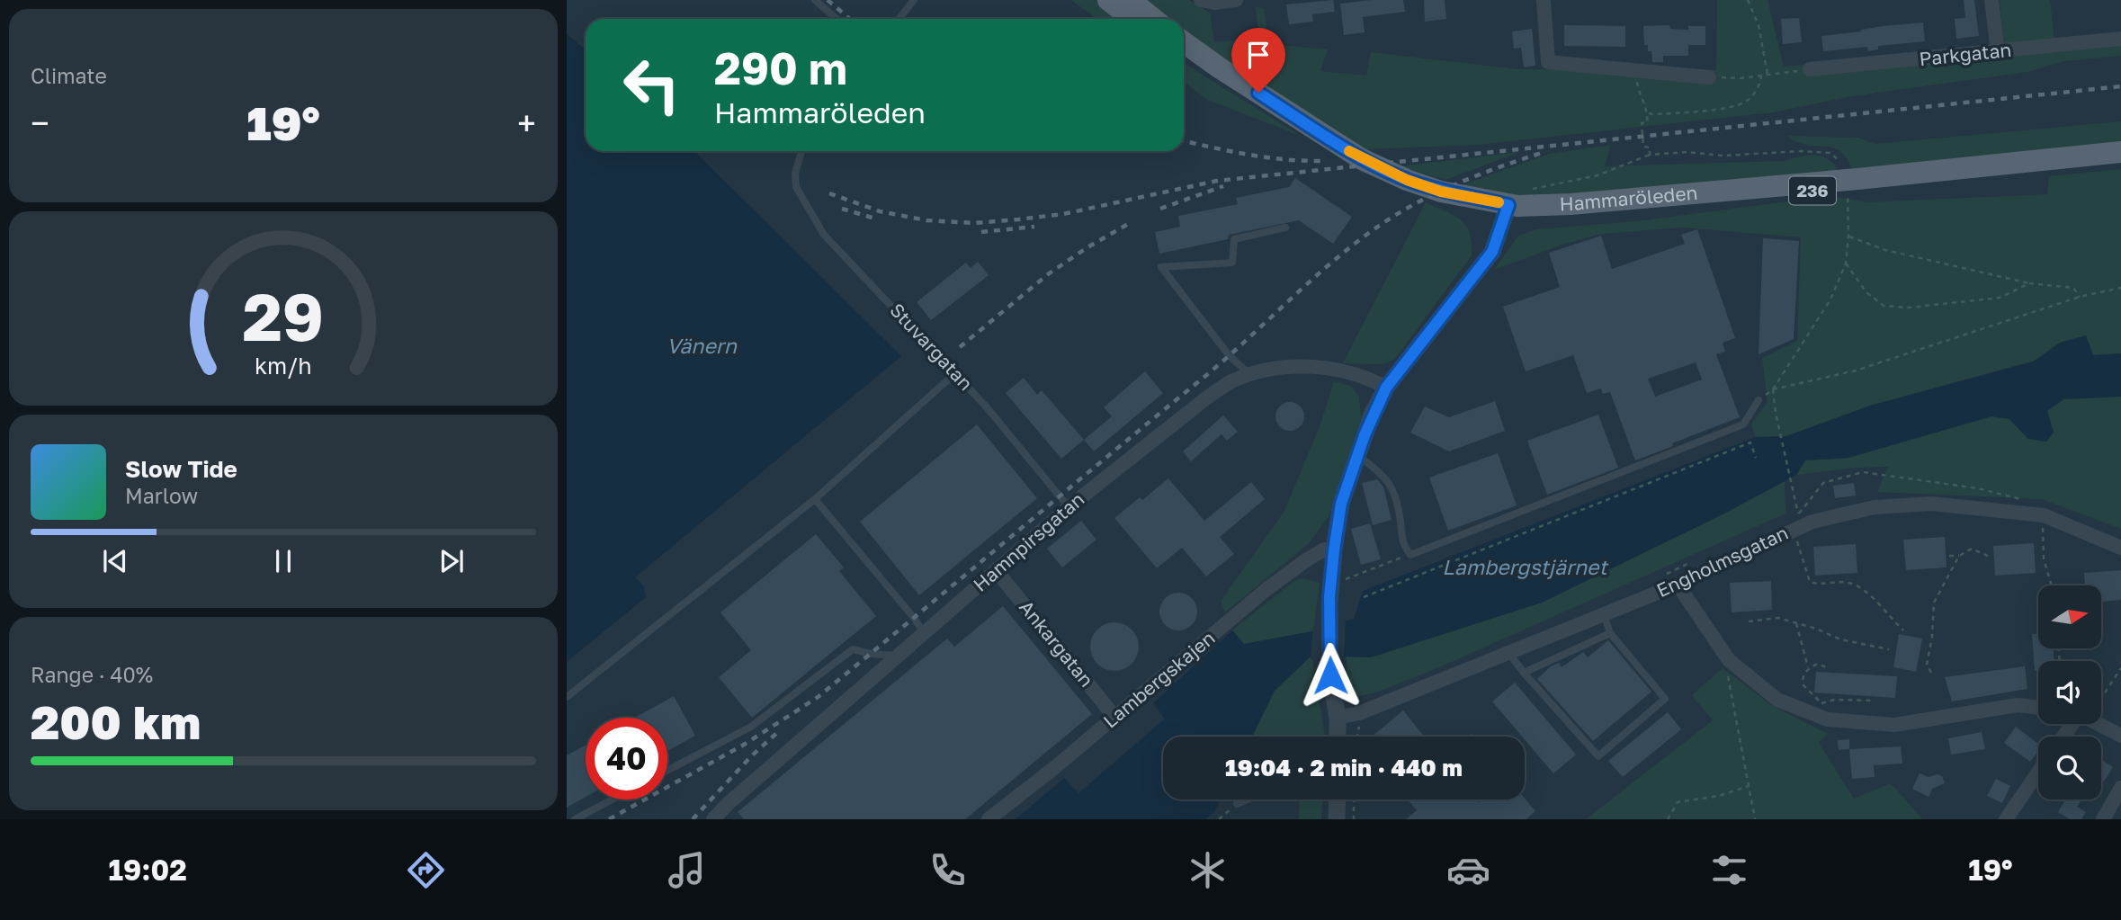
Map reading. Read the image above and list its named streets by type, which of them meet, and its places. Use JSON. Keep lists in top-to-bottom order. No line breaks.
{"streets":{"main road":["236","Hammaröleden"],"street":["Parkgatan","Hamnpirsgatan","Engholmsgatan","Ankargatan","Lambergskajen"],"lane":["Stuvargatan"]},"crossings":[["Stuvargatan","Hamnpirsgatan"],["Hamnpirsgatan","Ankargatan"],["Ankargatan","Lambergskajen"]],"water":["Vänern","Lambergstjärnet"],"north":"right","page":{"tile":["Climate",["Range · 40%","200 km"]],"turn":["290 m","Hammaröleden"],"heat":["−","19°","+"],"song":["Slow Tide","Marlow"],"limit":"40","trip":"19:04 · 2 min · 440 m","tabs":["19:02","19°"],"gauge":["29","km/h"]}}
